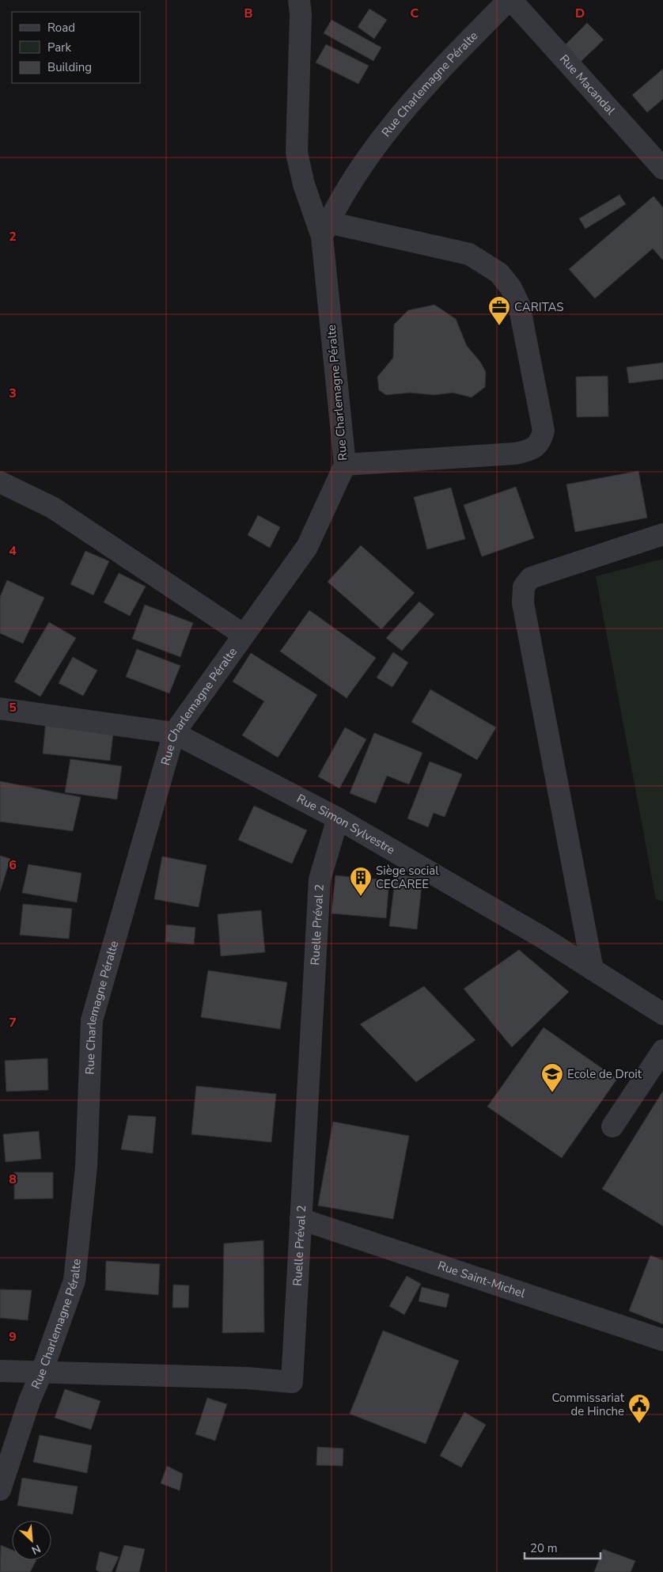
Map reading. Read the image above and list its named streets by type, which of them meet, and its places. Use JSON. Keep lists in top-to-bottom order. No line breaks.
{"streets":{"street":["Rue Macandal","Rue Charlemagne Péralte","Rue Simon Sylvestre","Ruelle Préval 2","Rue Saint-Michel"]},"crossings":[["Rue Macandal","Rue Charlemagne Péralte"],["Rue Charlemagne Péralte","Rue Simon Sylvestre"],["Rue Charlemagne Péralte","Ruelle Préval 2"],["Rue Simon Sylvestre","Ruelle Préval 2"],["Ruelle Préval 2","Rue Saint-Michel"]],"places":{"office":["CARITAS"],"building":["Siège social CECAREE"],"school or university":["Ecole de Droit"],"public building":["Commissariat de Hinche"]},"legend":["Road","Park","Building"],"scale_bar":"20 m","north":"bottom right","grid":{"columns":["B","C","D"],"rows":["2","3","4","5","6","7","8","9"]}}
